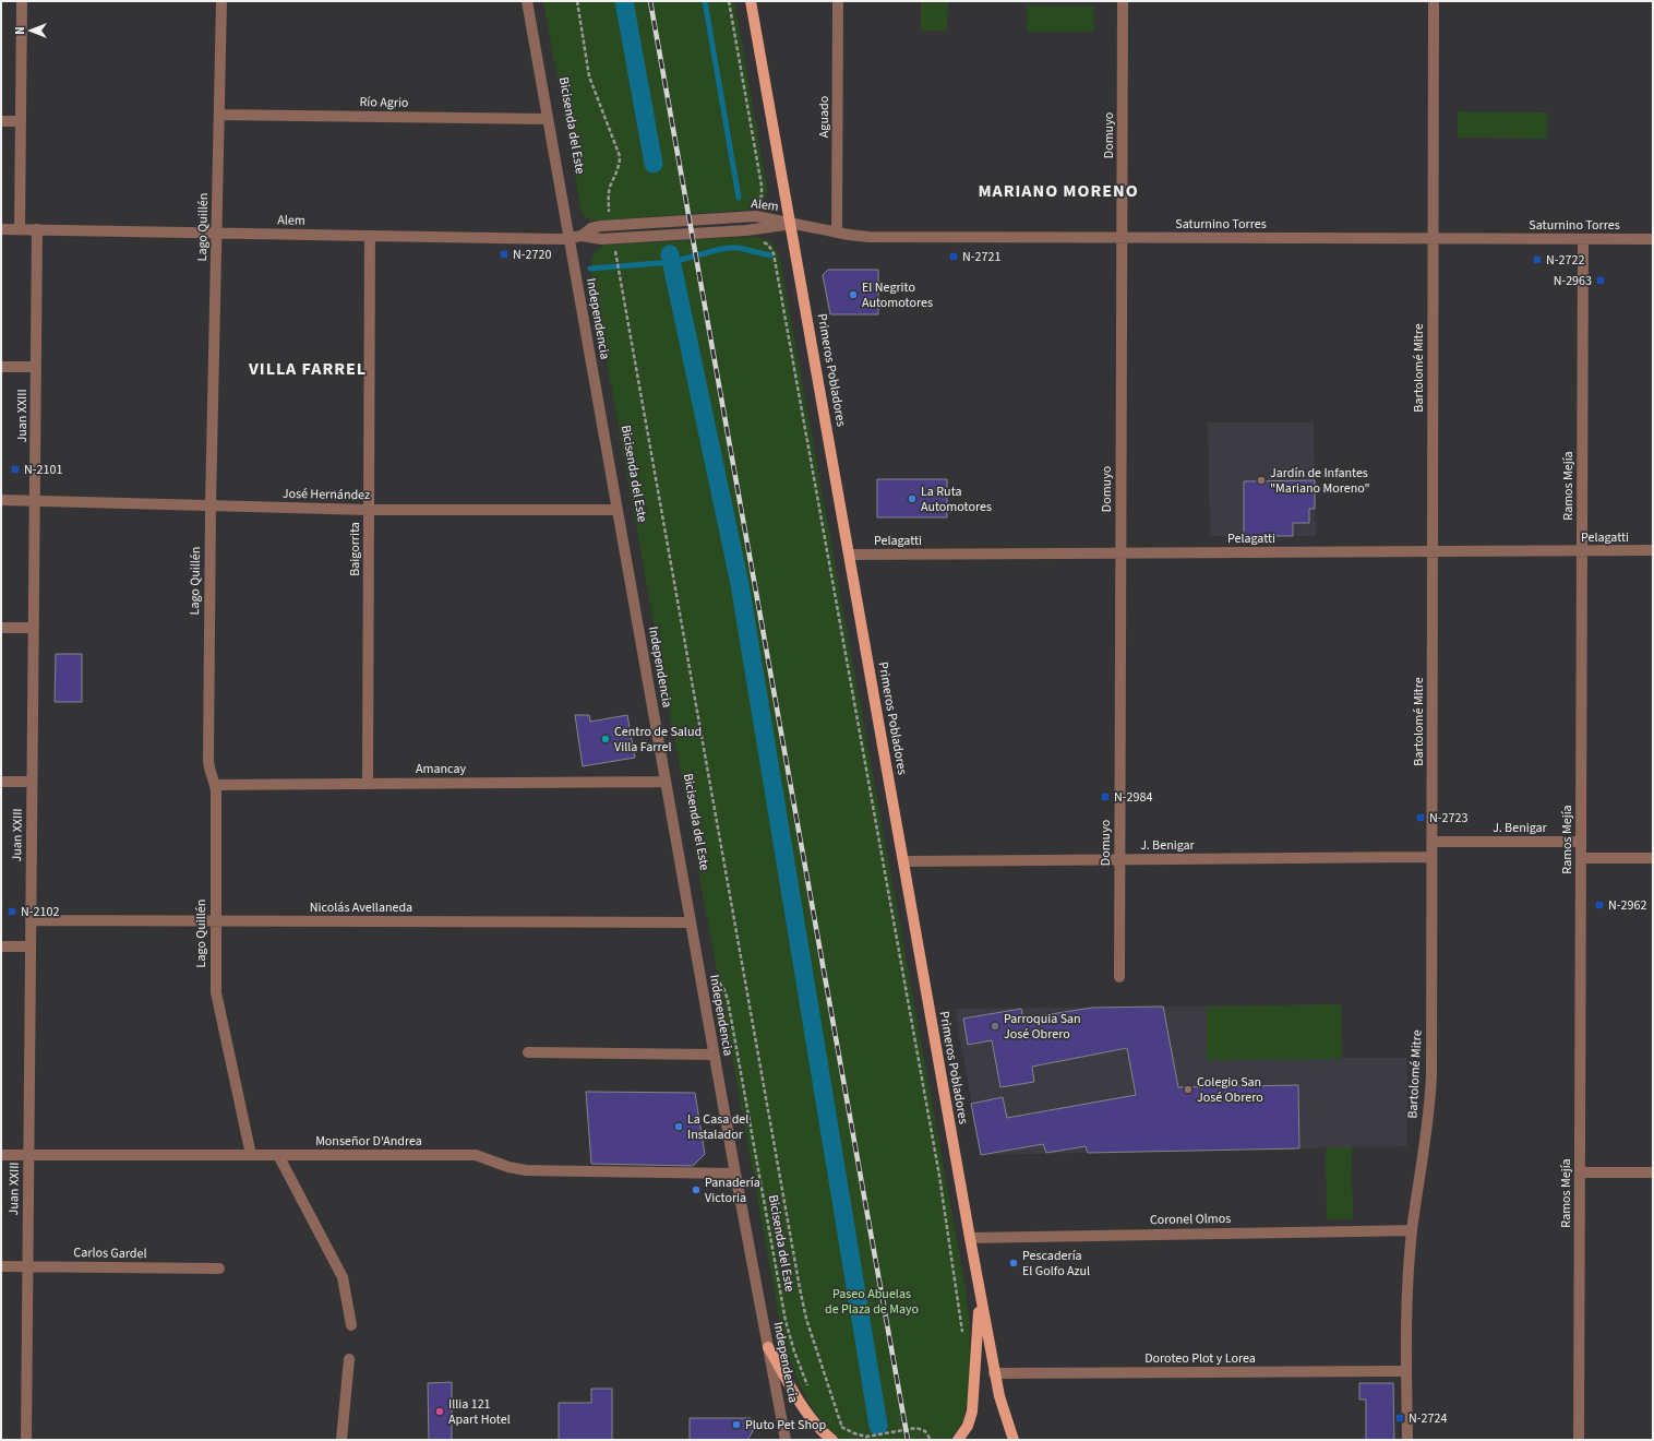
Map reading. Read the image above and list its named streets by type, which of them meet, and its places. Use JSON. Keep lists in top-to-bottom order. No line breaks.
{"streets":{"main road":["Primeros Pobladores"],"street":["Río Agrio","Aguado","Domuyo","Alem","Saturnino Torres","Lago Quillén","Independencia","Bartolomé Mitre","Juan XXIII","Ramos Mejía","José Hernández","Pelagatti","Baigorrita","Amancay","J. Benigar","Nicolás Avellaneda","Monseñor D'Andrea","Coronel Olmos","Carlos Gardel","Doroteo Plot y Lorea"],"path":["Bicisenda del Este"]},"crossings":[["Río Agrio","Lago Quillén"],["Río Agrio","Independencia"],["Aguado","Saturnino Torres"],["Domuyo","Saturnino Torres"],["Domuyo","Pelagatti"],["Domuyo","J. Benigar"],["Alem","Saturnino Torres"],["Alem","Lago Quillén"],["Alem","Independencia"],["Alem","Primeros Pobladores"],["Alem","Juan XXIII"],["Alem","Baigorrita"],["Saturnino Torres","Bartolomé Mitre"],["Saturnino Torres","Primeros Pobladores"],["Saturnino Torres","Ramos Mejía"],["Lago Quillén","José Hernández"],["Lago Quillén","Amancay"],["Lago Quillén","Nicolás Avellaneda"],["Lago Quillén","Monseñor D'Andrea"],["Independencia","José Hernández"],["Independencia","Amancay"],["Independencia","Nicolás Avellaneda"],["Independencia","Monseñor D'Andrea"],["Bartolomé Mitre","Pelagatti"],["Bartolomé Mitre","J. Benigar"],["Bartolomé Mitre","Coronel Olmos"],["Bartolomé Mitre","Doroteo Plot y Lorea"],["Primeros Pobladores","Pelagatti"],["Primeros Pobladores","J. Benigar"],["Primeros Pobladores","Coronel Olmos"],["Primeros Pobladores","Doroteo Plot y Lorea"],["Juan XXIII","José Hernández"],["Juan XXIII","Nicolás Avellaneda"],["Juan XXIII","Monseñor D'Andrea"],["Juan XXIII","Carlos Gardel"],["Ramos Mejía","Pelagatti"],["Ramos Mejía","J. Benigar"],["José Hernández","Baigorrita"],["Baigorrita","Amancay"]],"districts":["MARIANO MORENO","VILLA FARREL"],"parks":["Paseo Abuelas de Plaza de Mayo"],"places":{"transit":["N-2720","N-2721","N-2722","N-2963","N-2101","N-2984","N-2723","N-2962","N-2102","N-2724"],"other":["El Negrito Automotores","Jardín de Infantes \"Mariano Moreno\"","La Ruta Automotores","Centro de Salud Villa Farrel","Parroquia San José Obrero","Colegio San José Obrero","La Casa del Instalador","Panadería Victoria","Pescadería El Golfo Azul","Illia 121 Apart Hotel","Pluto Pet Shop"]},"north":"left"}
